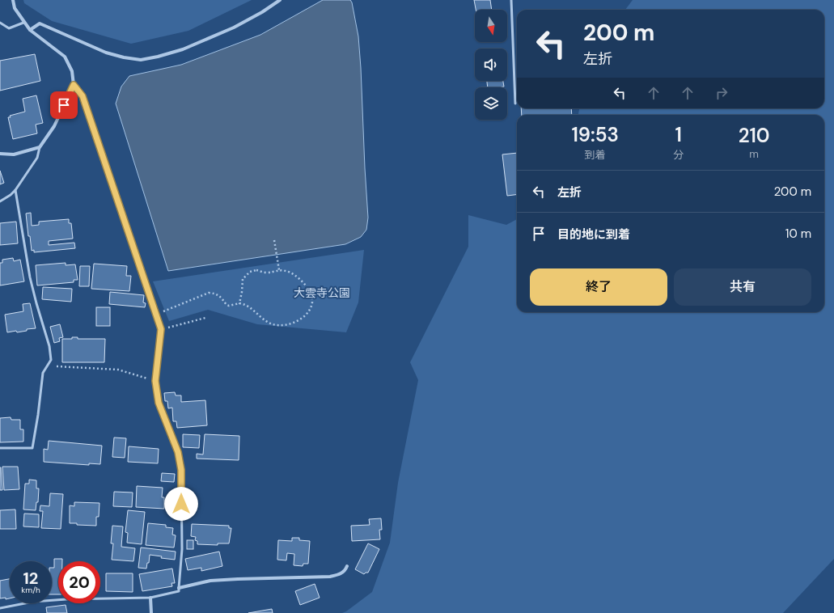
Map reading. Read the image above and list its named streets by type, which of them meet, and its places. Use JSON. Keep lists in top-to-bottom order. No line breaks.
{"parks":["大雲寺公園"],"north":"bottom","page":{"turn":["200 m","左折"],"eta":["19:53","到着","1","分","210","m"],"list":[{"name":"左折","value":"200 m"},{"name":"目的地に到着","value":"10 m"}],"buttons":["終了","共有"],"speed":"12 km/h","limit":"20"}}
